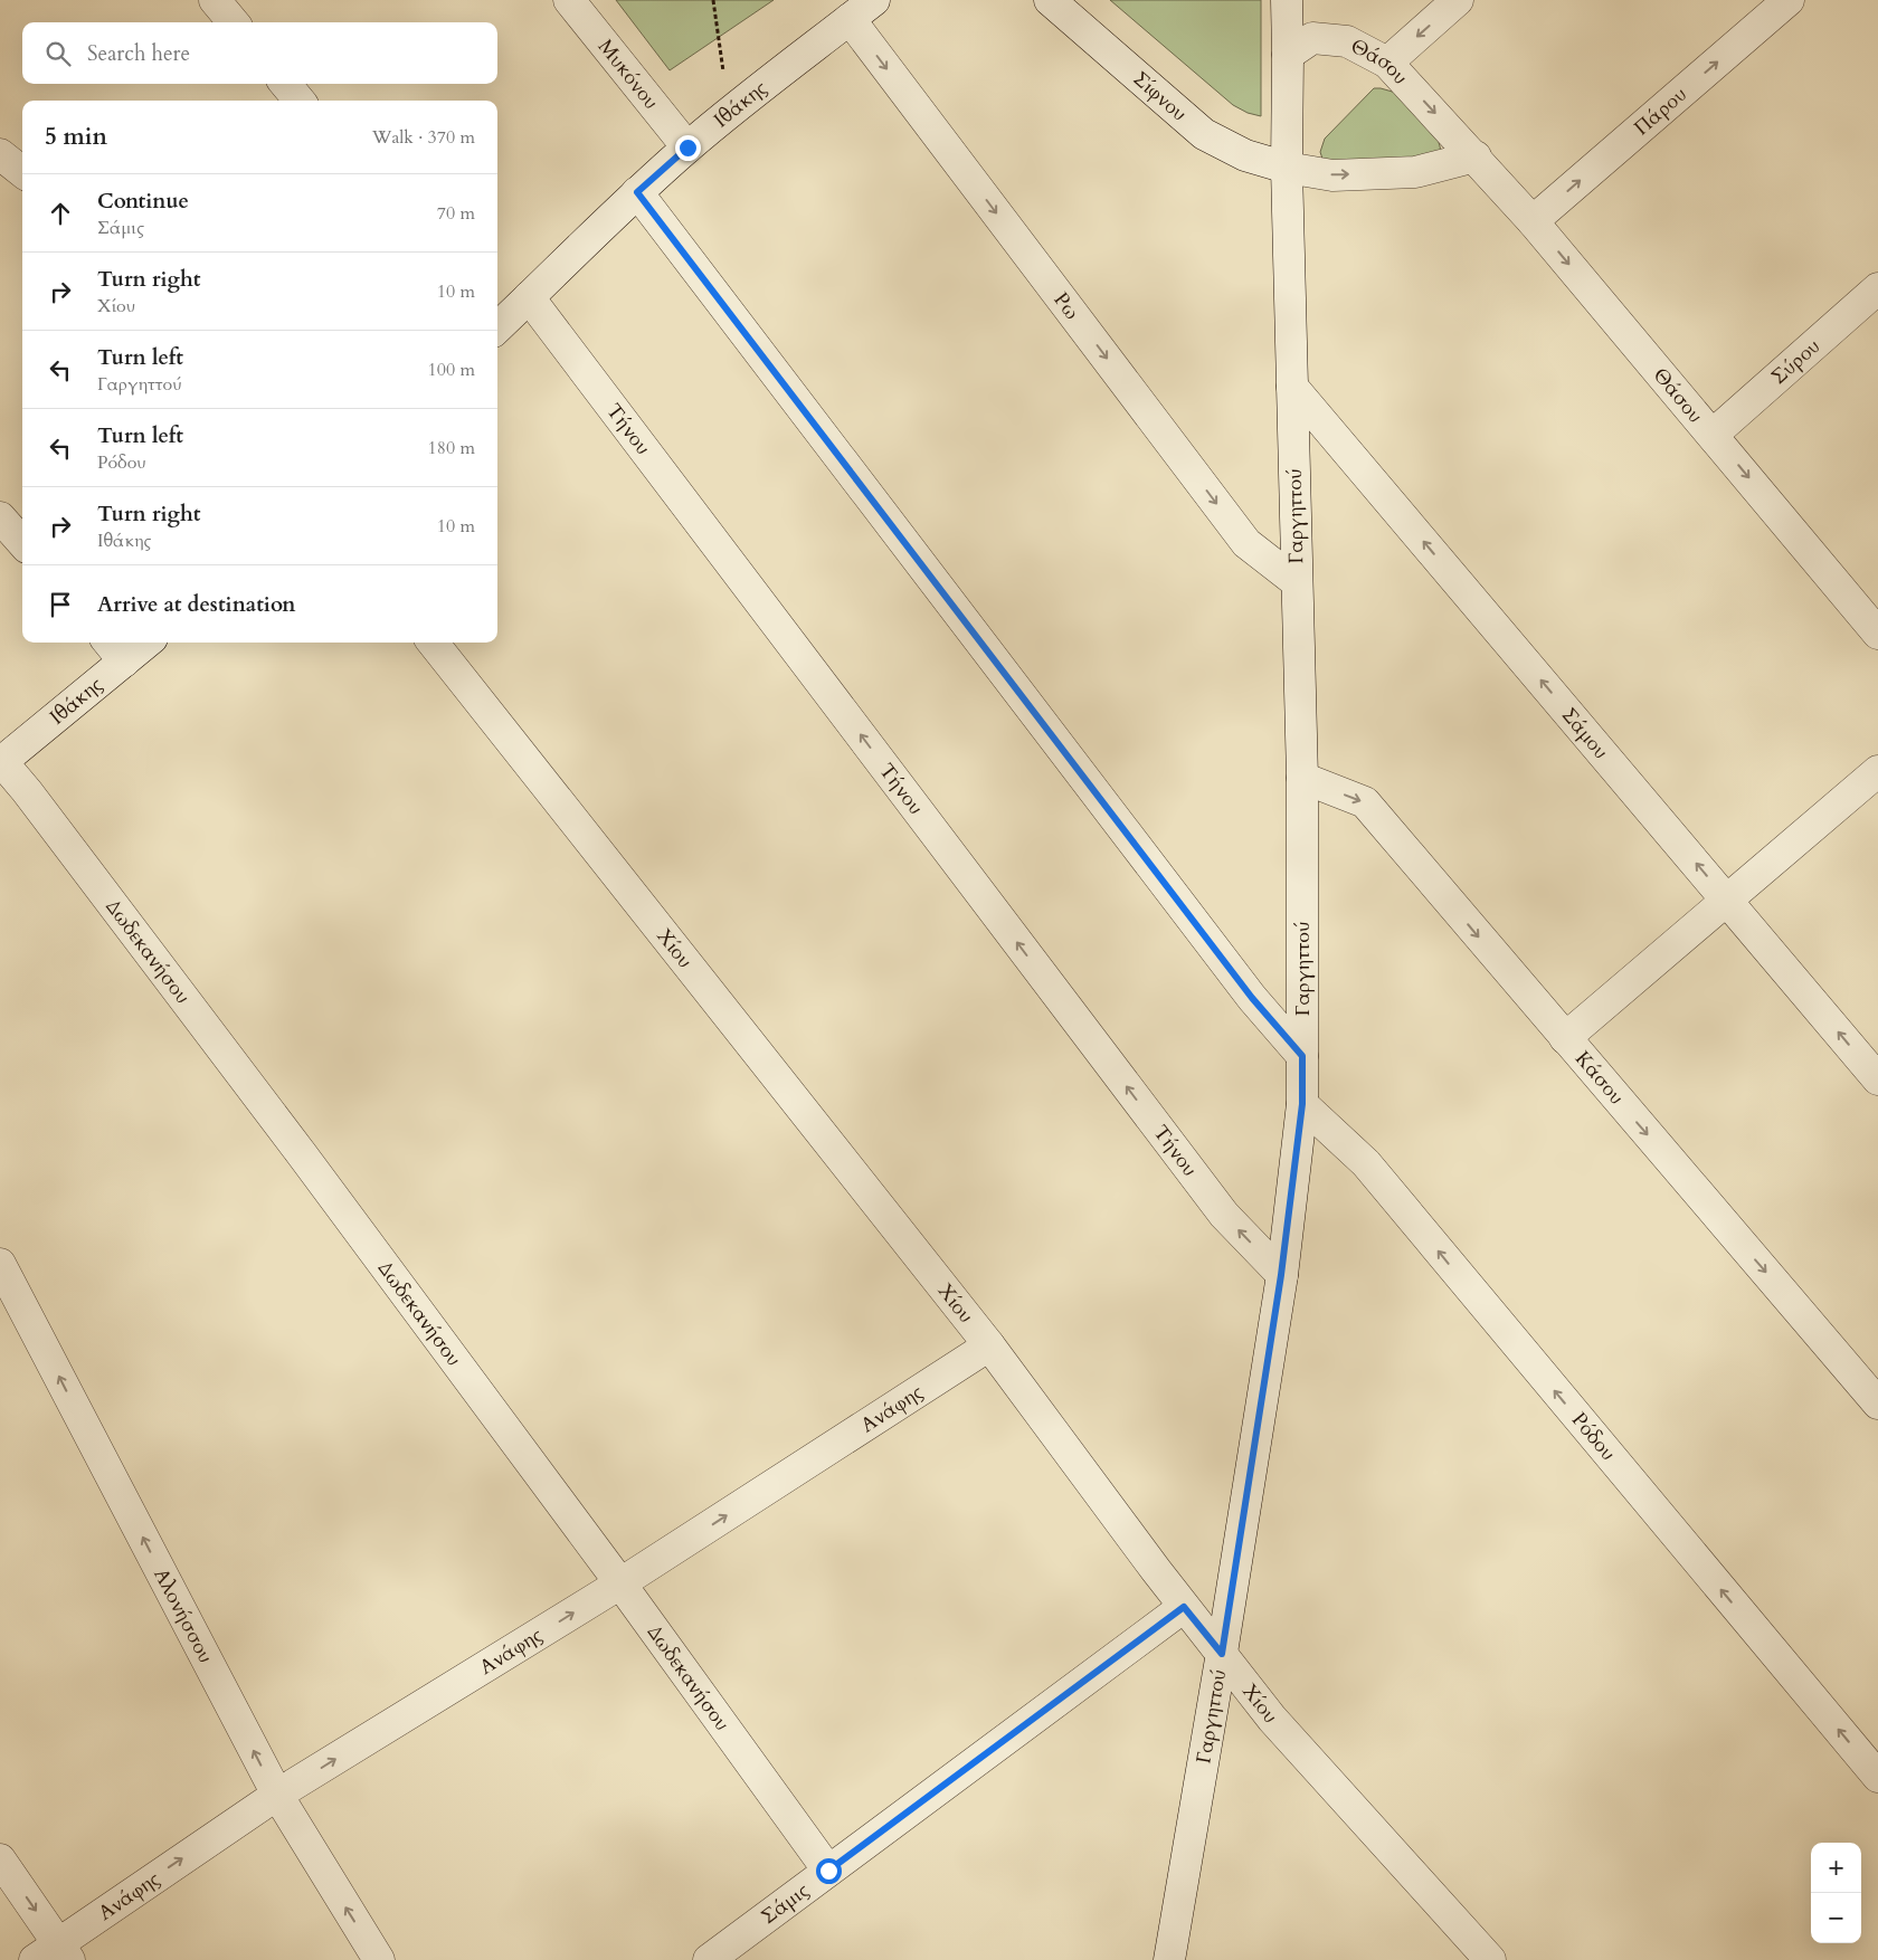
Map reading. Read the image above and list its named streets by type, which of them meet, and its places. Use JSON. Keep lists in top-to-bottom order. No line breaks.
{"streets":{"street":["Θάσου","Μυκόνου","Σίφνου","Ιθάκης","Πάρου","Ρω","Σύρου","Τήνου","Γαργηττού","Σάμου","Χίου","Δωδεκανήσου","Κάσου","Ανάφης","Ρόδου","Αλονήσσου","Σάμις"]},"crossings":[["Θάσου","Πάρου"],["Θάσου","Σύρου"],["Θάσου","Γαργηττού"],["Μυκόνου","Ιθάκης"],["Σίφνου","Γαργηττού"],["Ιθάκης","Ρω"],["Ιθάκης","Τήνου"],["Ιθάκης","Δωδεκανήσου"],["Ρω","Γαργηττού"],["Τήνου","Γαργηττού"],["Γαργηττού","Σάμου"],["Γαργηττού","Χίου"],["Γαργηττού","Κάσου"],["Γαργηττού","Ρόδου"],["Χίου","Ανάφης"],["Χίου","Σάμις"],["Δωδεκανήσου","Ανάφης"],["Δωδεκανήσου","Σάμις"],["Ανάφης","Αλονήσσου"]],"one_way":["Θάσου","Πάρου","Σάμου","Κάσου","Ανάφης","Ρόδου","Αλονήσσου"],"page":{"search":"Search here","heading":["5 min","Walk · 370 m"],"list":[["Continue","Σάμις","70 m"],["Turn right","Χίου","10 m"],["Turn left","Γαργηττού","100 m"],["Turn left","Ρόδου","180 m"],["Turn right","Ιθάκης","10 m"],"Arrive at destination"],"map_buttons":["+","−"]}}
